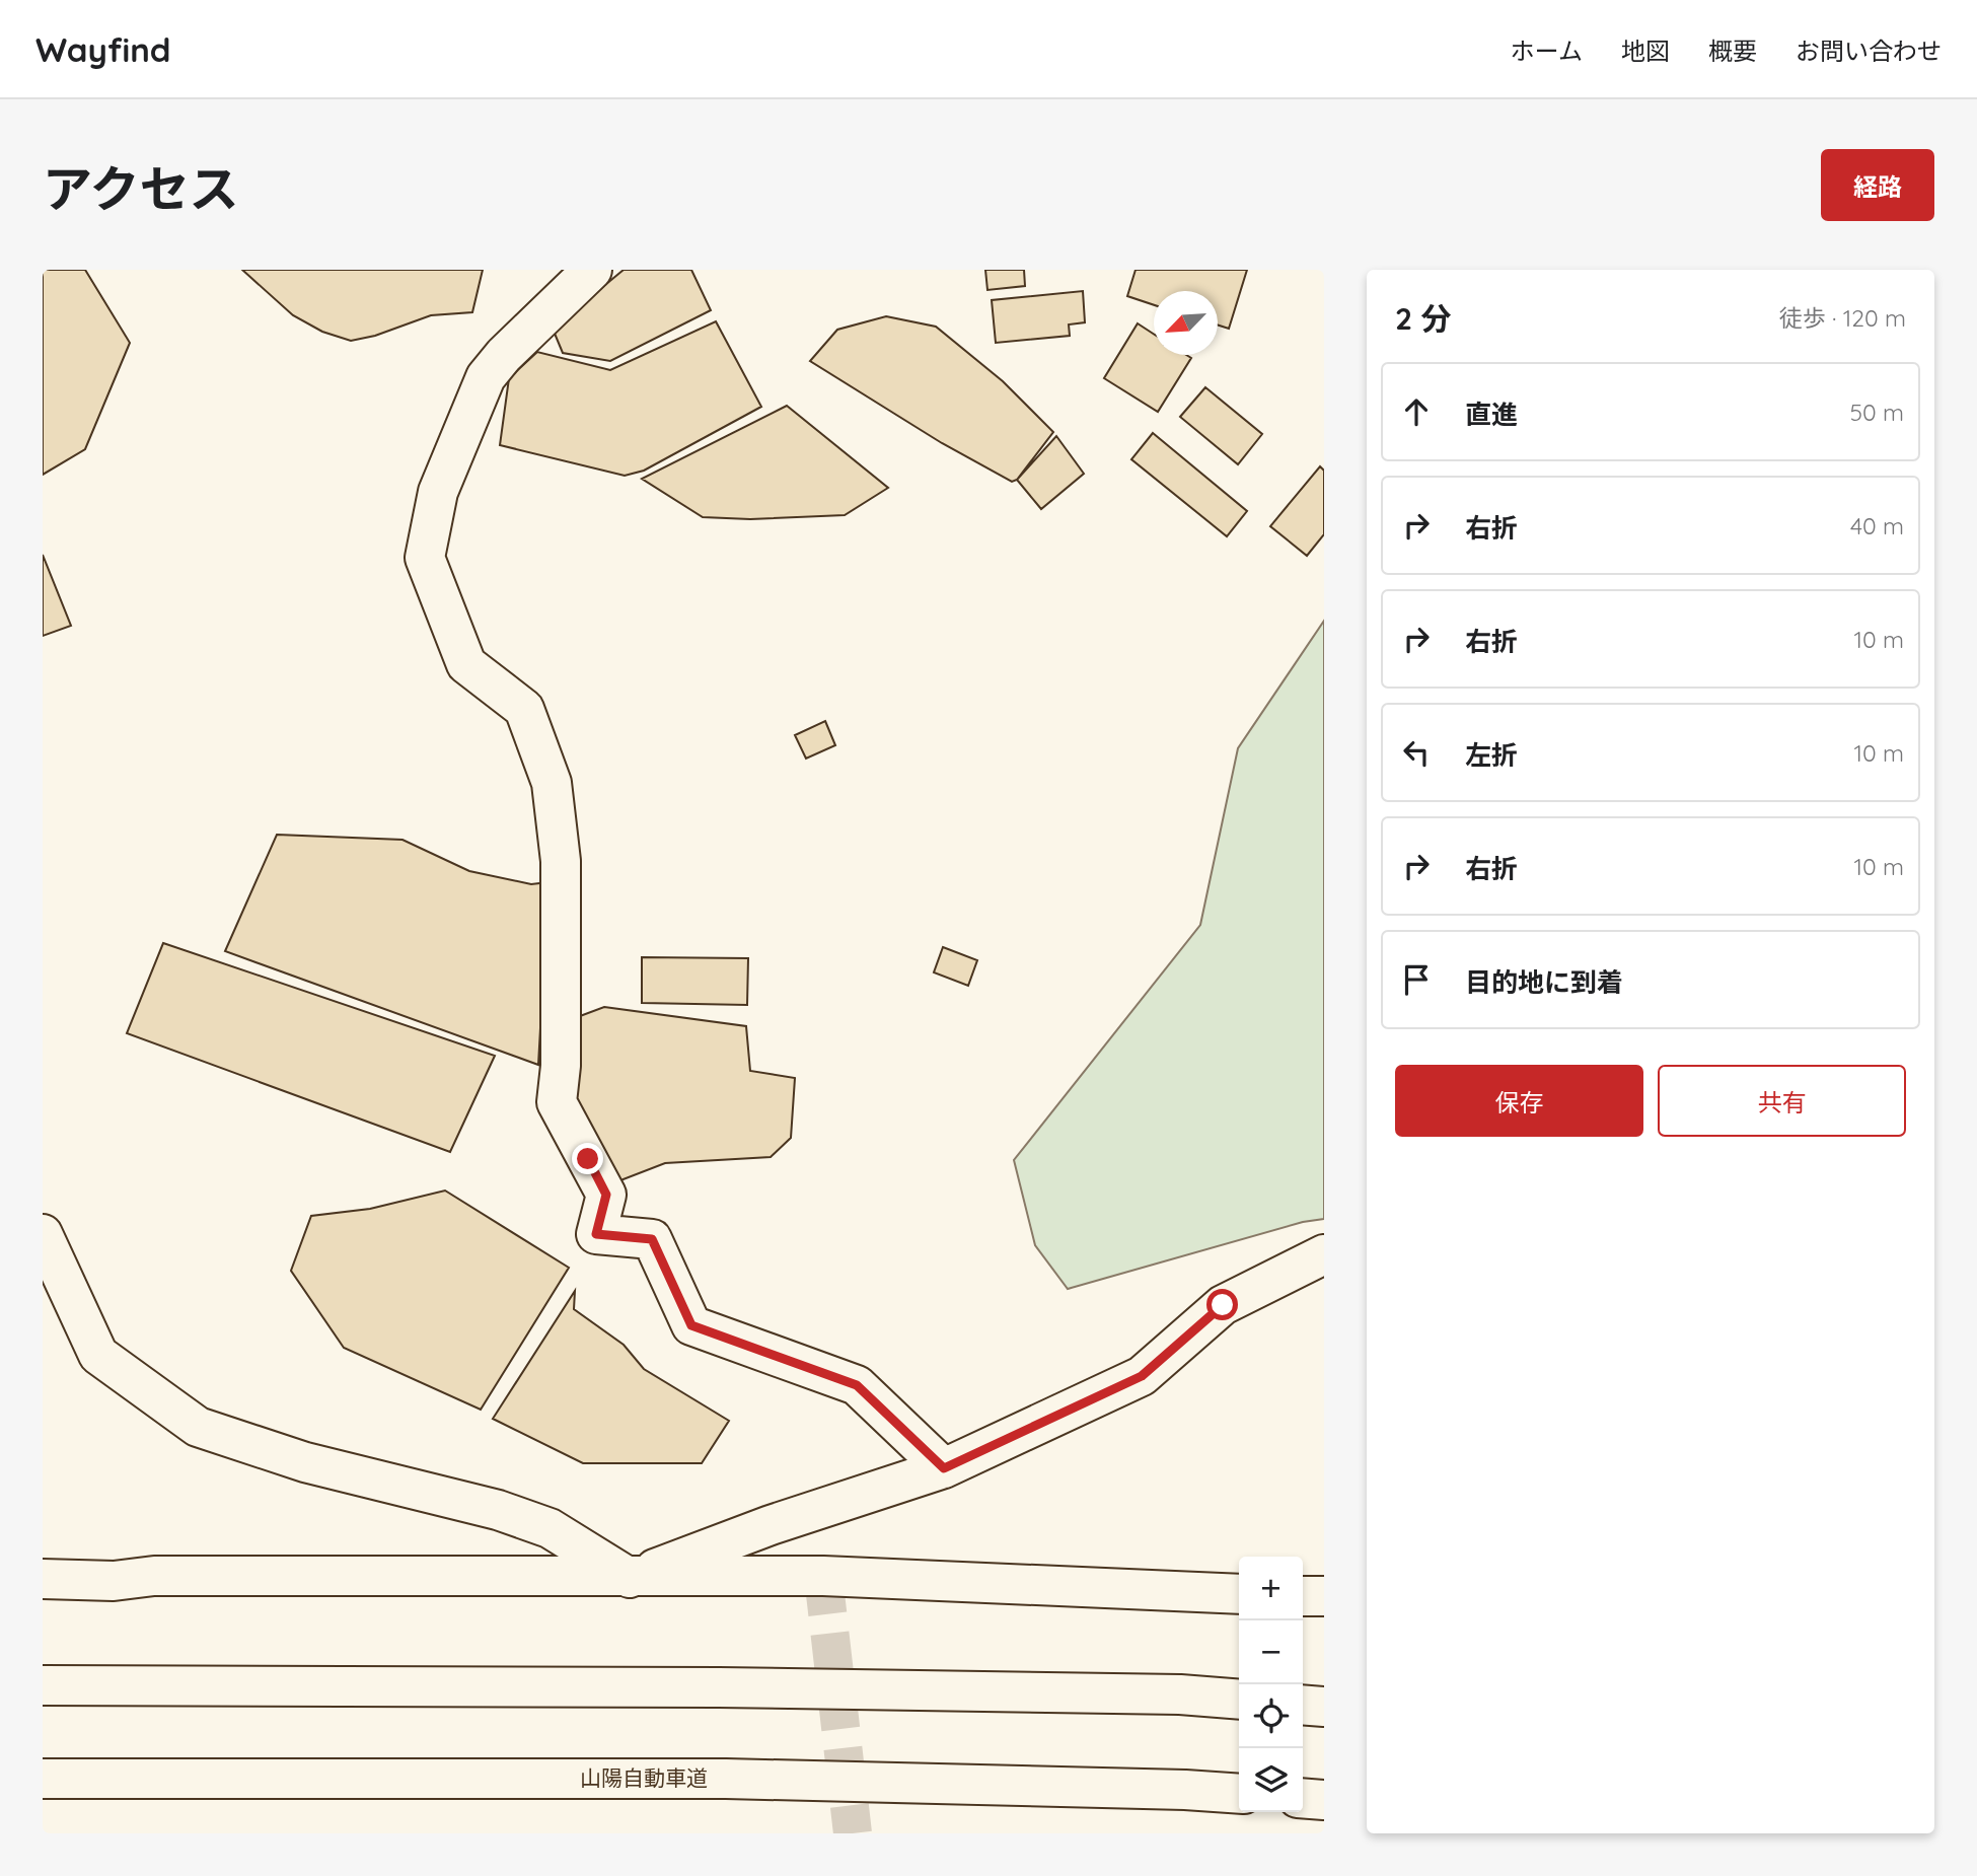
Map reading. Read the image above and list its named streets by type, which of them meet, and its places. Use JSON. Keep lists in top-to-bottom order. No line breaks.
{"streets":{"main road":["山陽自動車道"]},"north":"bottom left","page":{"header":"Wayfind","nav":["ホーム","地図","概要","お問い合わせ"],"title":"アクセス","buttons":["経路",["保存","共有"]],"heading":["2 分","徒歩 · 120 m"],"list":[["直進","50 m"],["右折","40 m"],["右折","10 m"],["左折","10 m"],["右折","10 m"],"目的地に到着"],"map_buttons":["+","−"]}}
